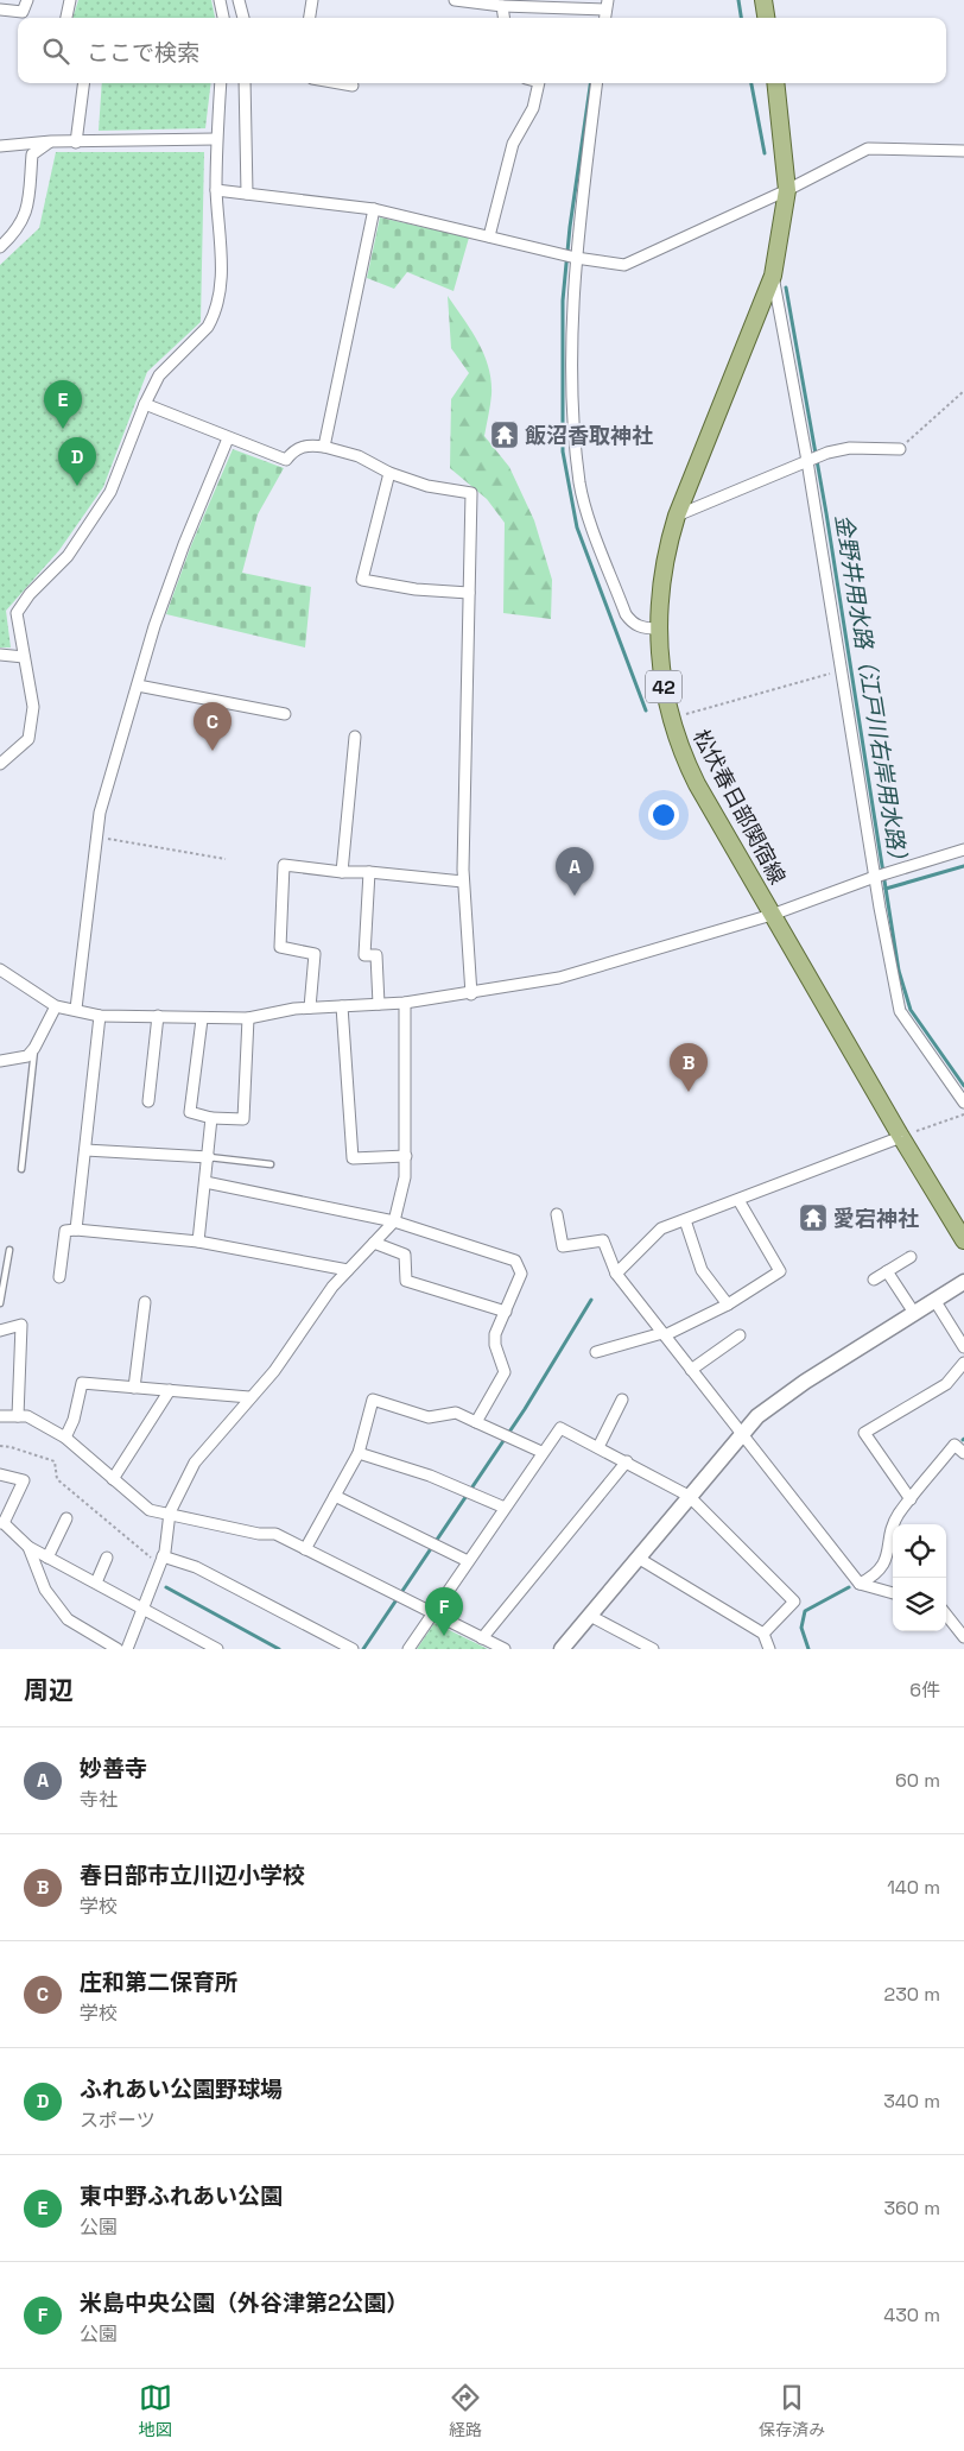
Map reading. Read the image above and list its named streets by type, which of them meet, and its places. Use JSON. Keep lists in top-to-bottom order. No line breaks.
{"streets":{"main road":["42","松伏春日部関宿線"]},"water":["金野井用水路（江戸川右岸用水路）"],"places":{"temple":["飯沼香取神社","愛宕神社"]},"page":{"search":"ここで検索","pins":["E","D","C","A","B","F"],"heading":["周辺","6件"],"list":[{"mark":"A","name":"妙善寺","note":"寺社","value":"60 m"},{"mark":"B","name":"春日部市立川辺小学校","note":"学校","value":"140 m"},{"mark":"C","name":"庄和第二保育所","note":"学校","value":"230 m"},{"mark":"D","name":"ふれあい公園野球場","note":"スポーツ","value":"340 m"},{"mark":"E","name":"東中野ふれあい公園","note":"公園","value":"360 m"},{"mark":"F","name":"米島中央公園（外谷津第2公園）","note":"公園","value":"430 m"}],"nav":["地図","経路","保存済み"]}}
